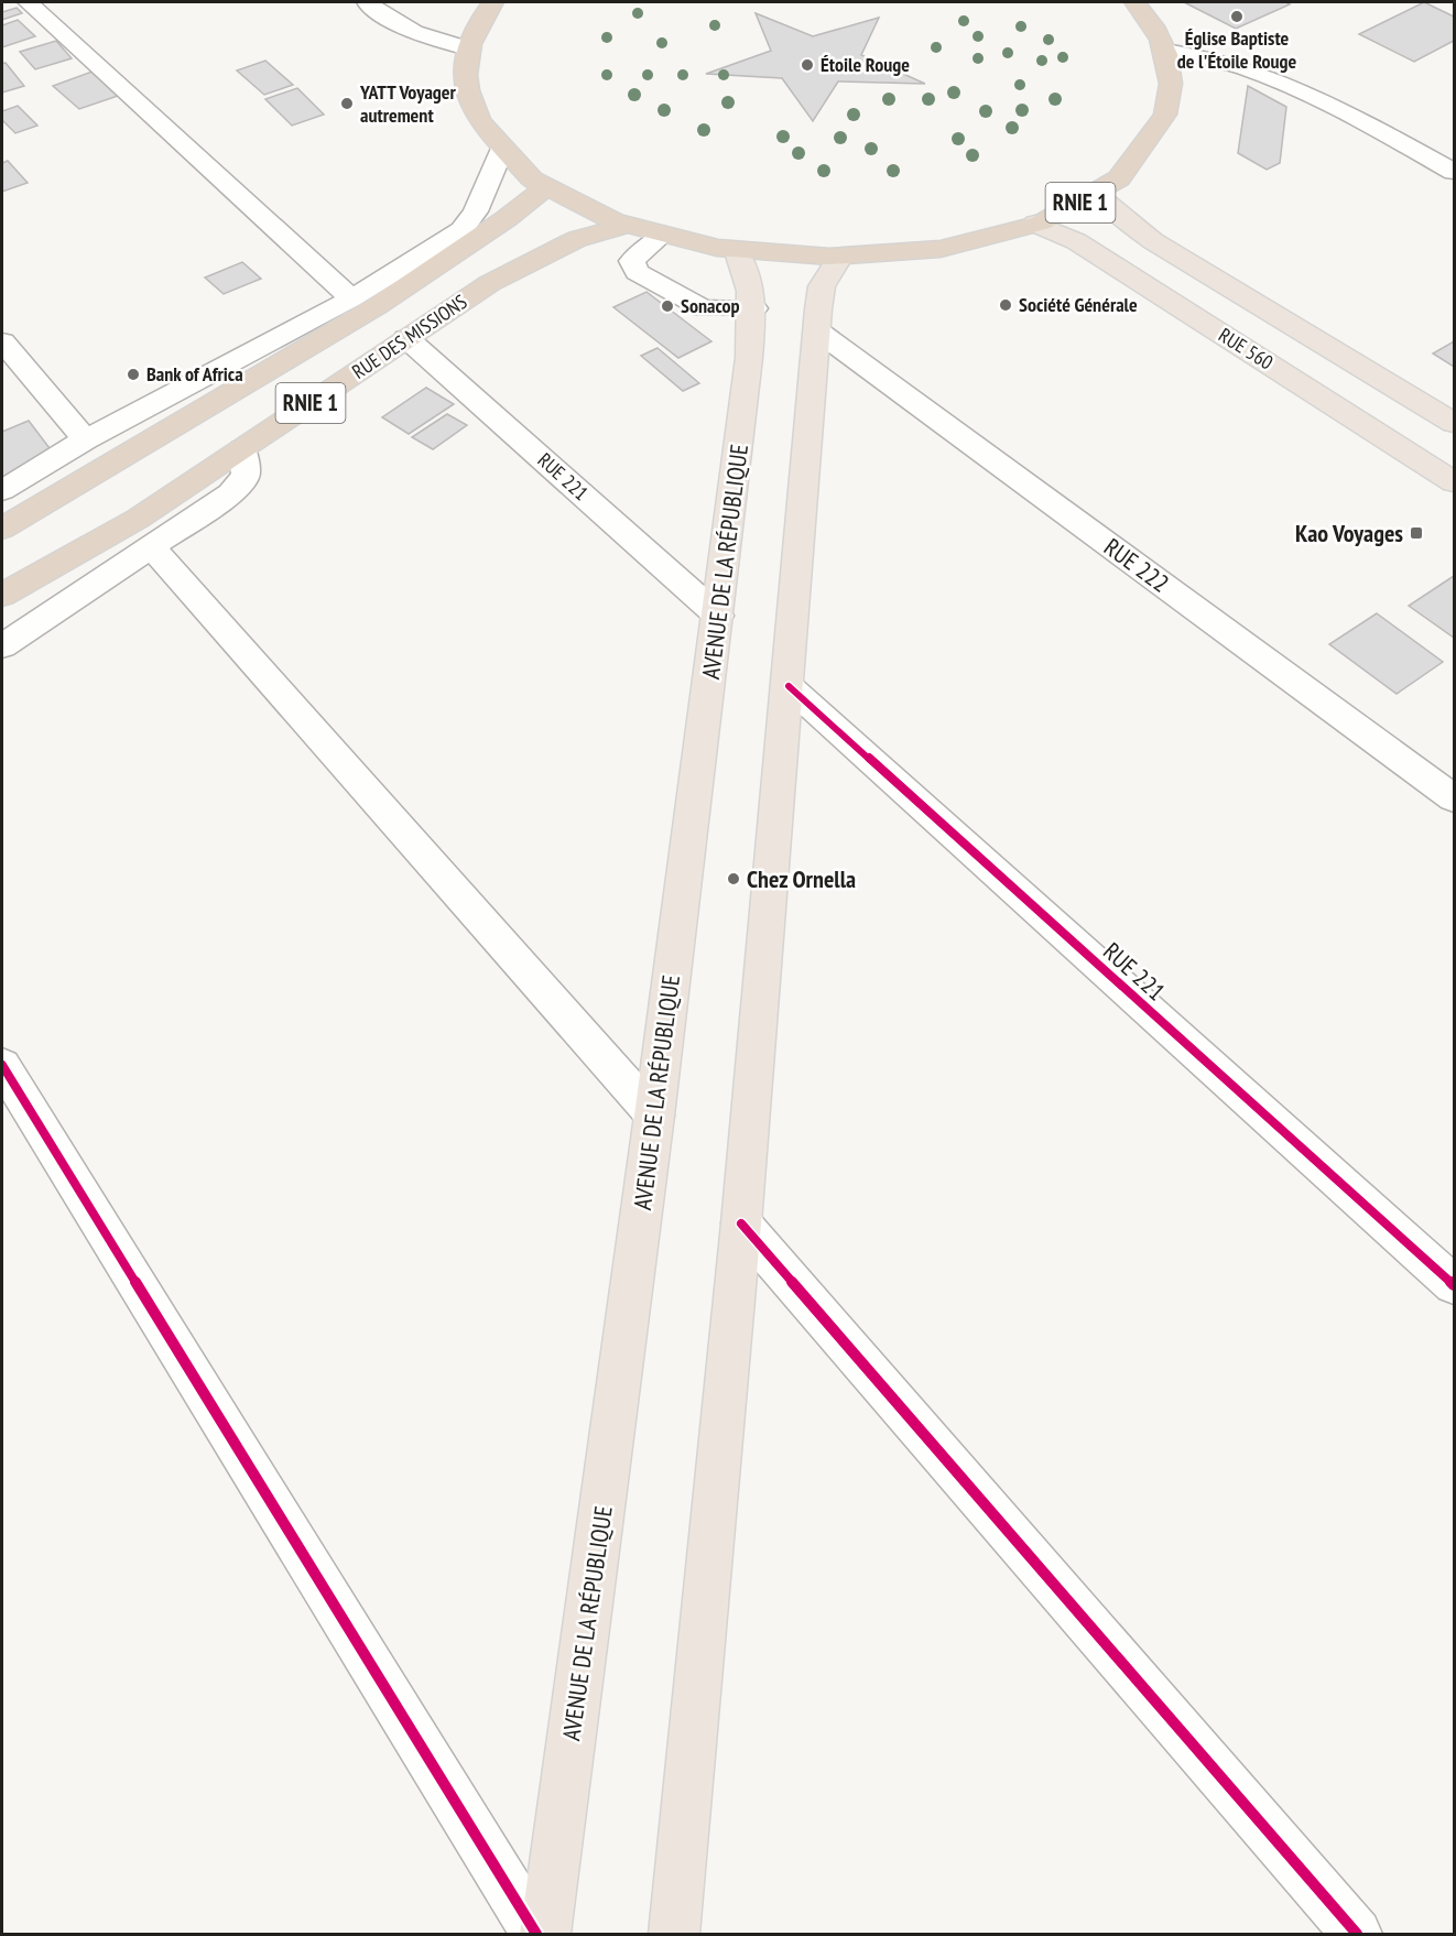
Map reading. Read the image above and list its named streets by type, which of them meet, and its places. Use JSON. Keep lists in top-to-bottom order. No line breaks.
{"streets":{"highway":["RNIE 1","RUE DES MISSIONS"],"main road":["RUE 560","AVENUE DE LA RÉPUBLIQUE"],"street":["RUE 221","RUE 222"]},"crossings":[["RNIE 1","RUE DES MISSIONS"],["RNIE 1","RUE 560"],["RNIE 1","AVENUE DE LA RÉPUBLIQUE"],["RUE DES MISSIONS","RUE 221"],["RUE 221","AVENUE DE LA RÉPUBLIQUE"]],"places":{"other":["Église Baptiste de l'Étoile Rouge","Étoile Rouge","YATT Voyager autrement","Société Générale","Sonacop","Bank of Africa","Chez Ornella"],"transit":["Kao Voyages"]}}
